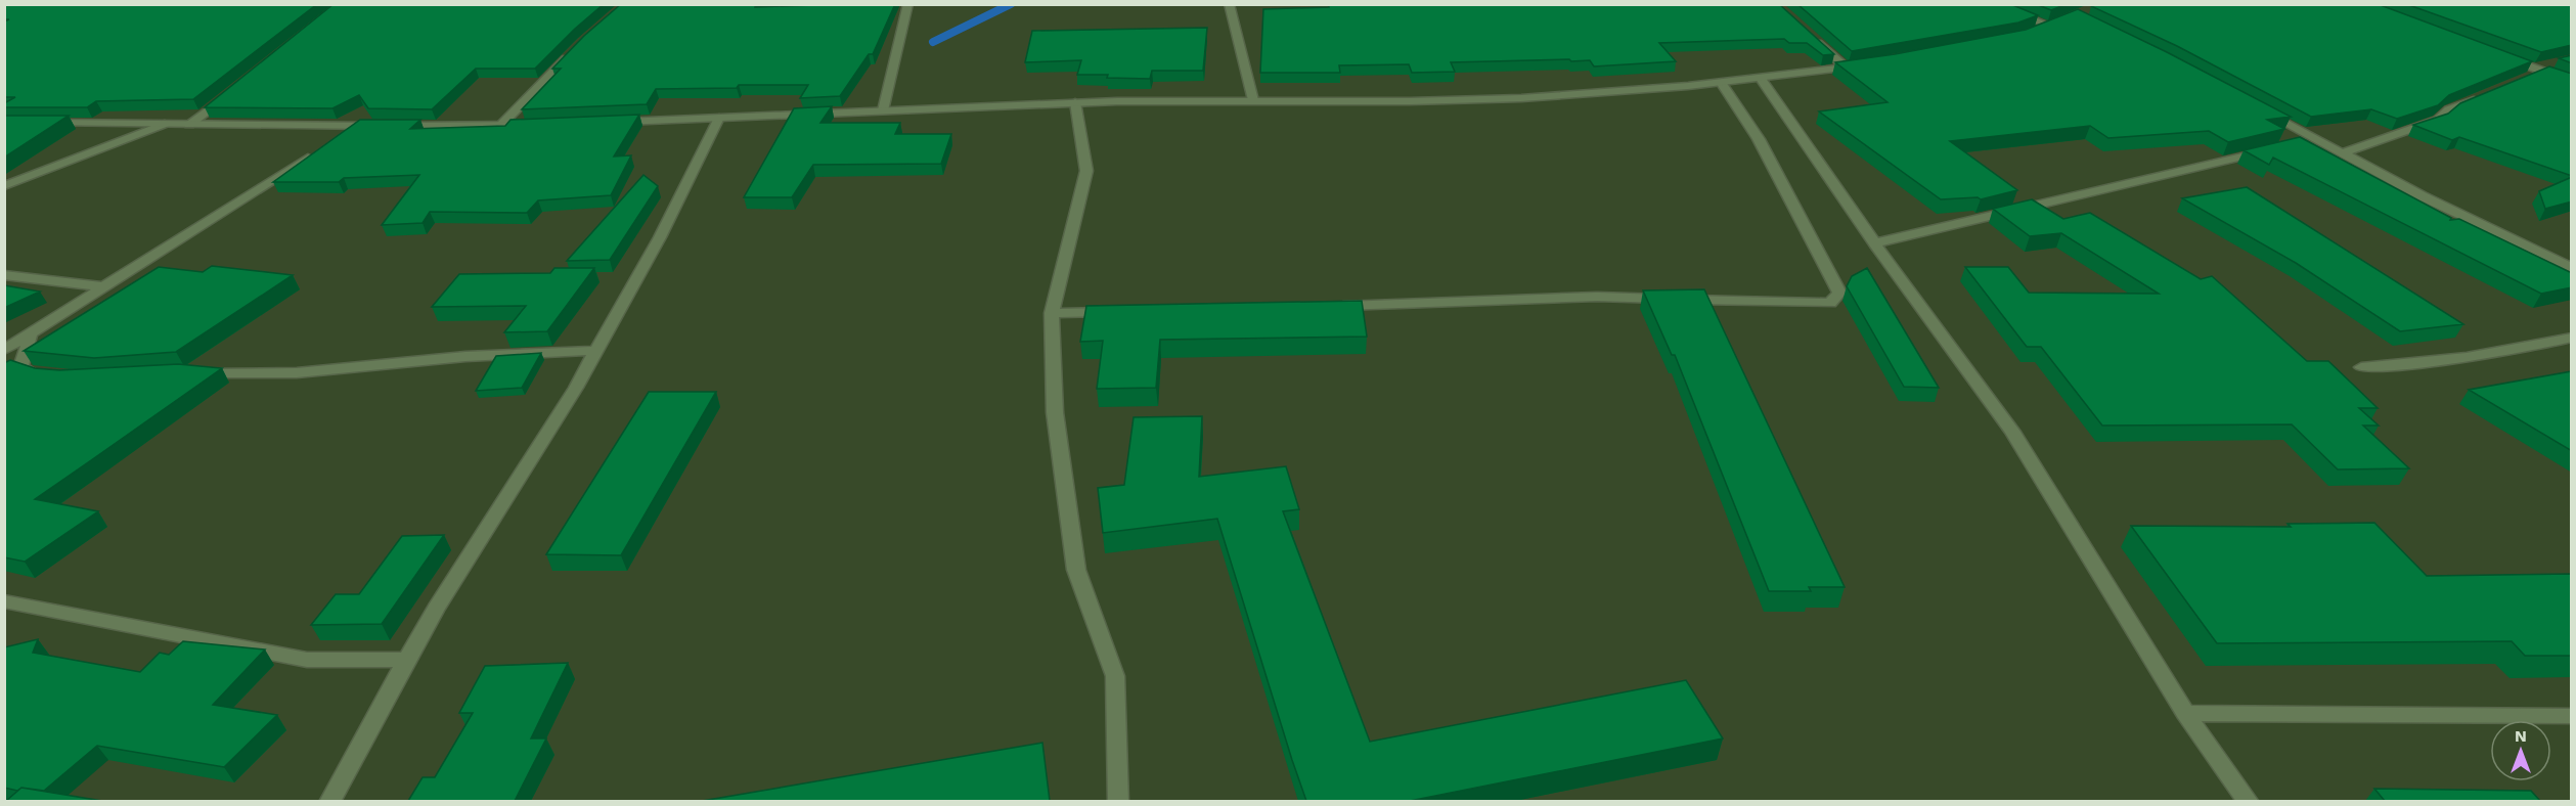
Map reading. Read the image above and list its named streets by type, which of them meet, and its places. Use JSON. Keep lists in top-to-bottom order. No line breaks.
{"north":"top"}
